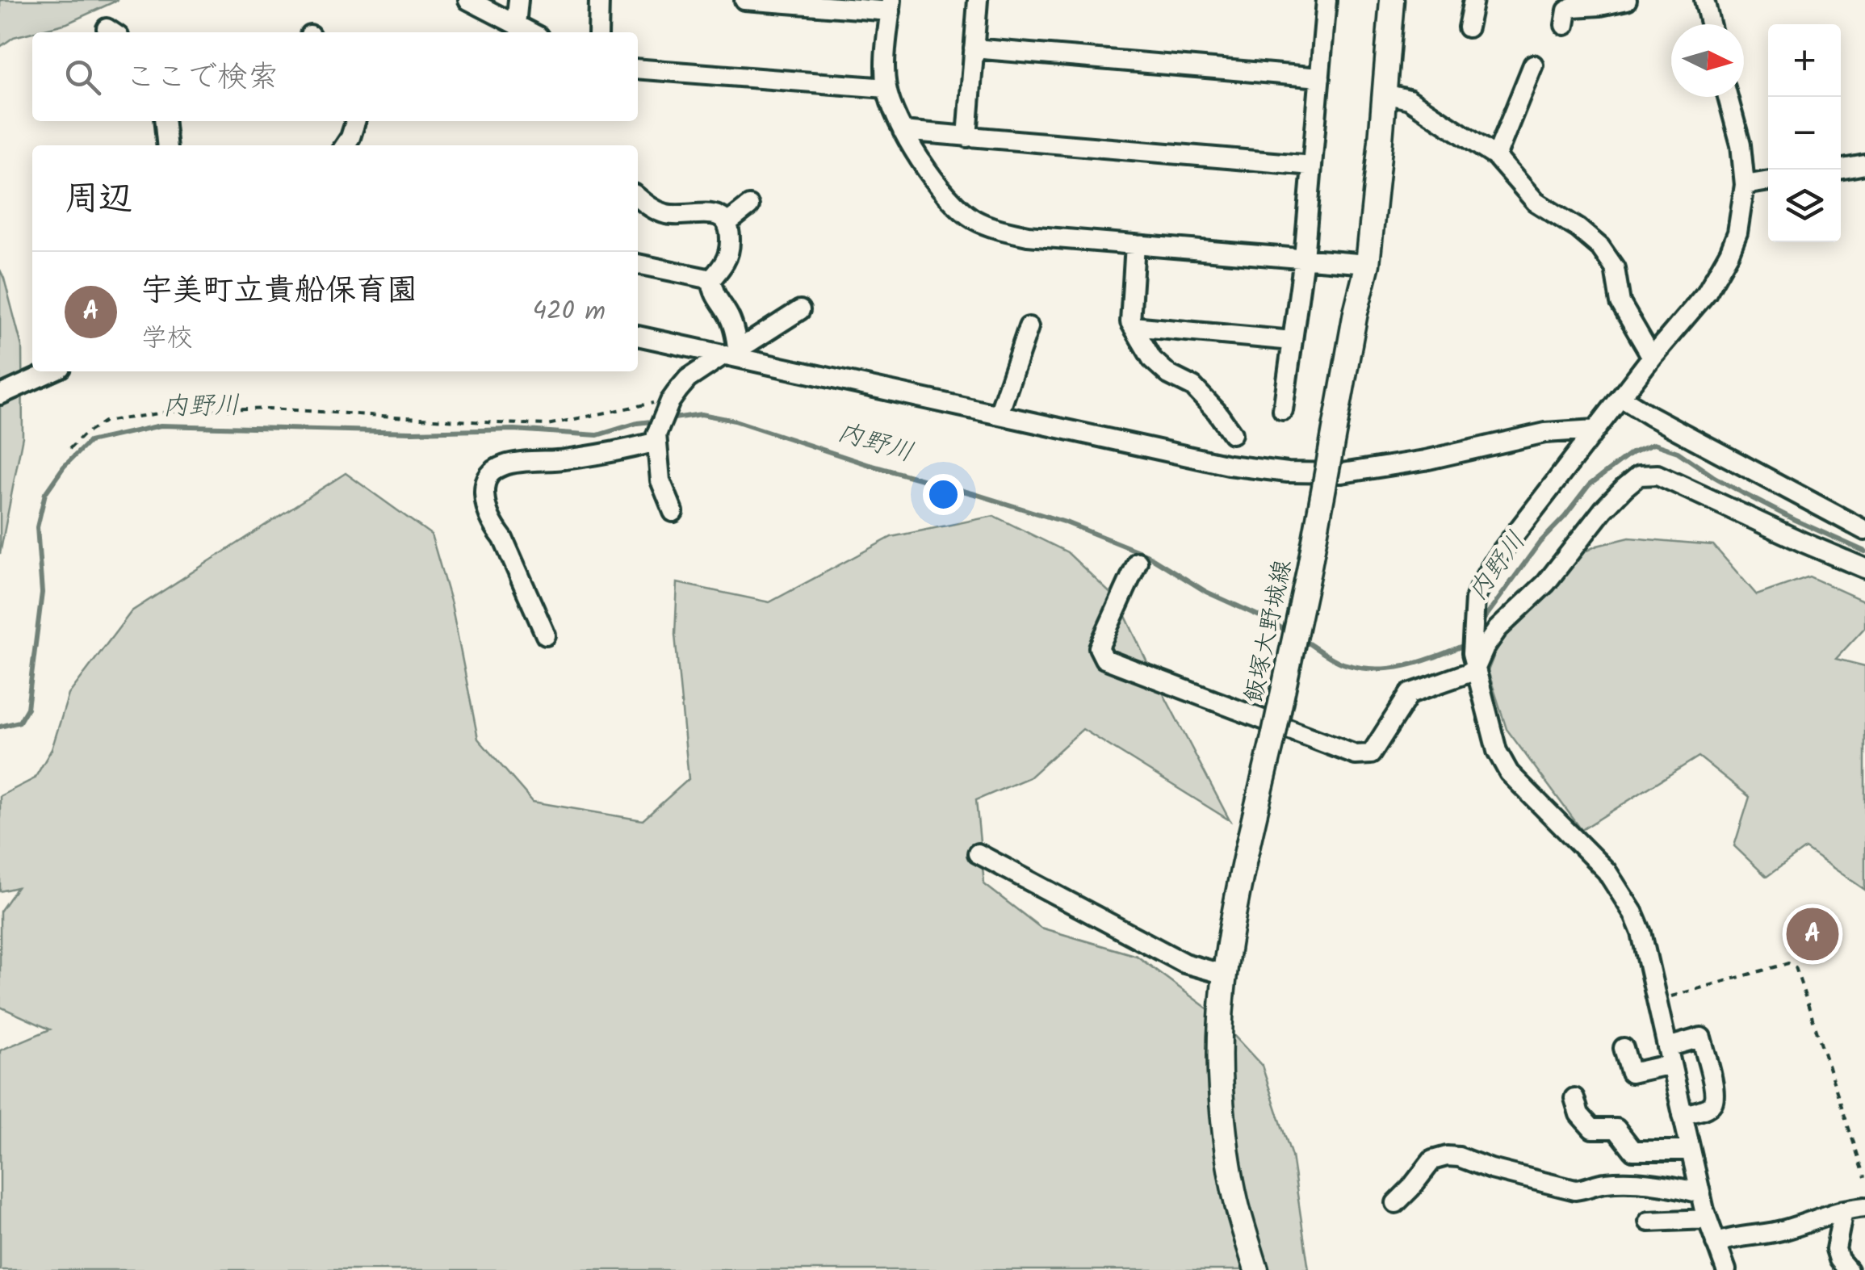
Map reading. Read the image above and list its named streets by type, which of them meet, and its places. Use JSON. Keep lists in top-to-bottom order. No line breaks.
{"streets":{"main road":["飯塚大野城線"]},"water":["内野川"],"north":"right","page":{"map_buttons":["+","−"],"search":"ここで検索","heading":"周辺","list":[{"mark":"A","name":"宇美町立貴船保育園","note":"学校","value":"420 m"}],"pins":"A"}}
